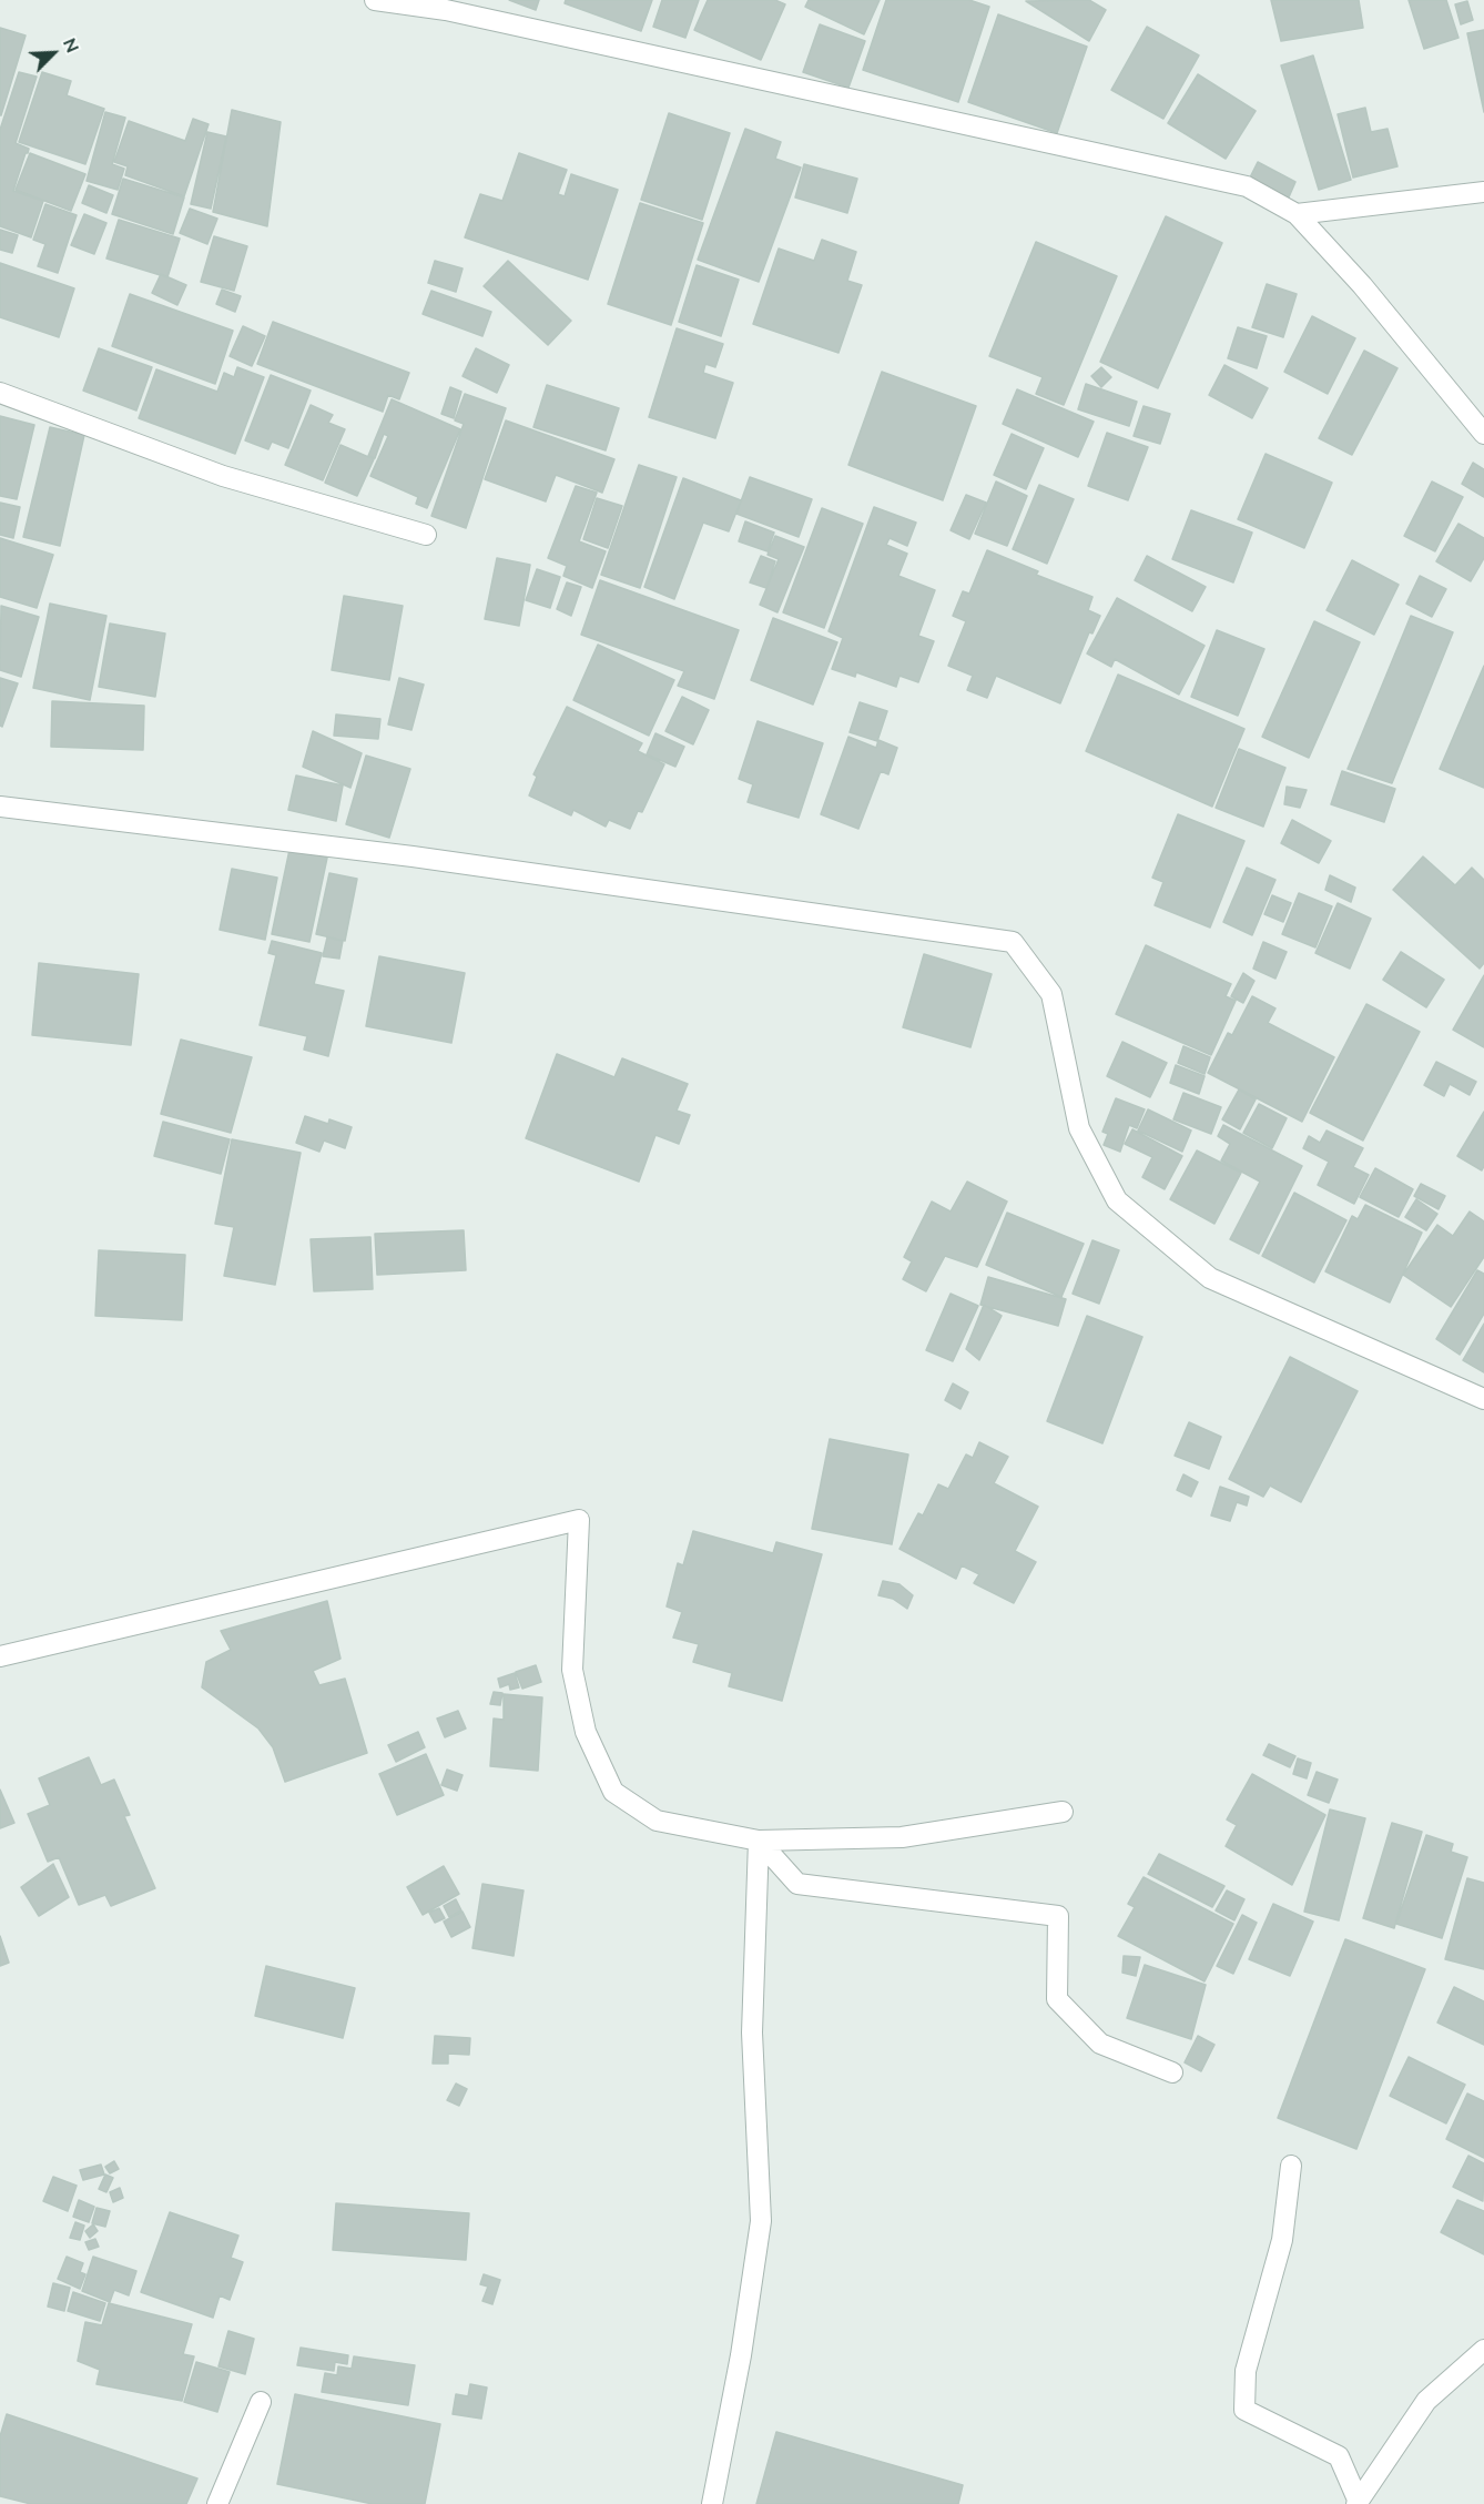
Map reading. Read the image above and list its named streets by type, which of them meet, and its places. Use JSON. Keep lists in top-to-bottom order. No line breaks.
{"north":"top right"}
